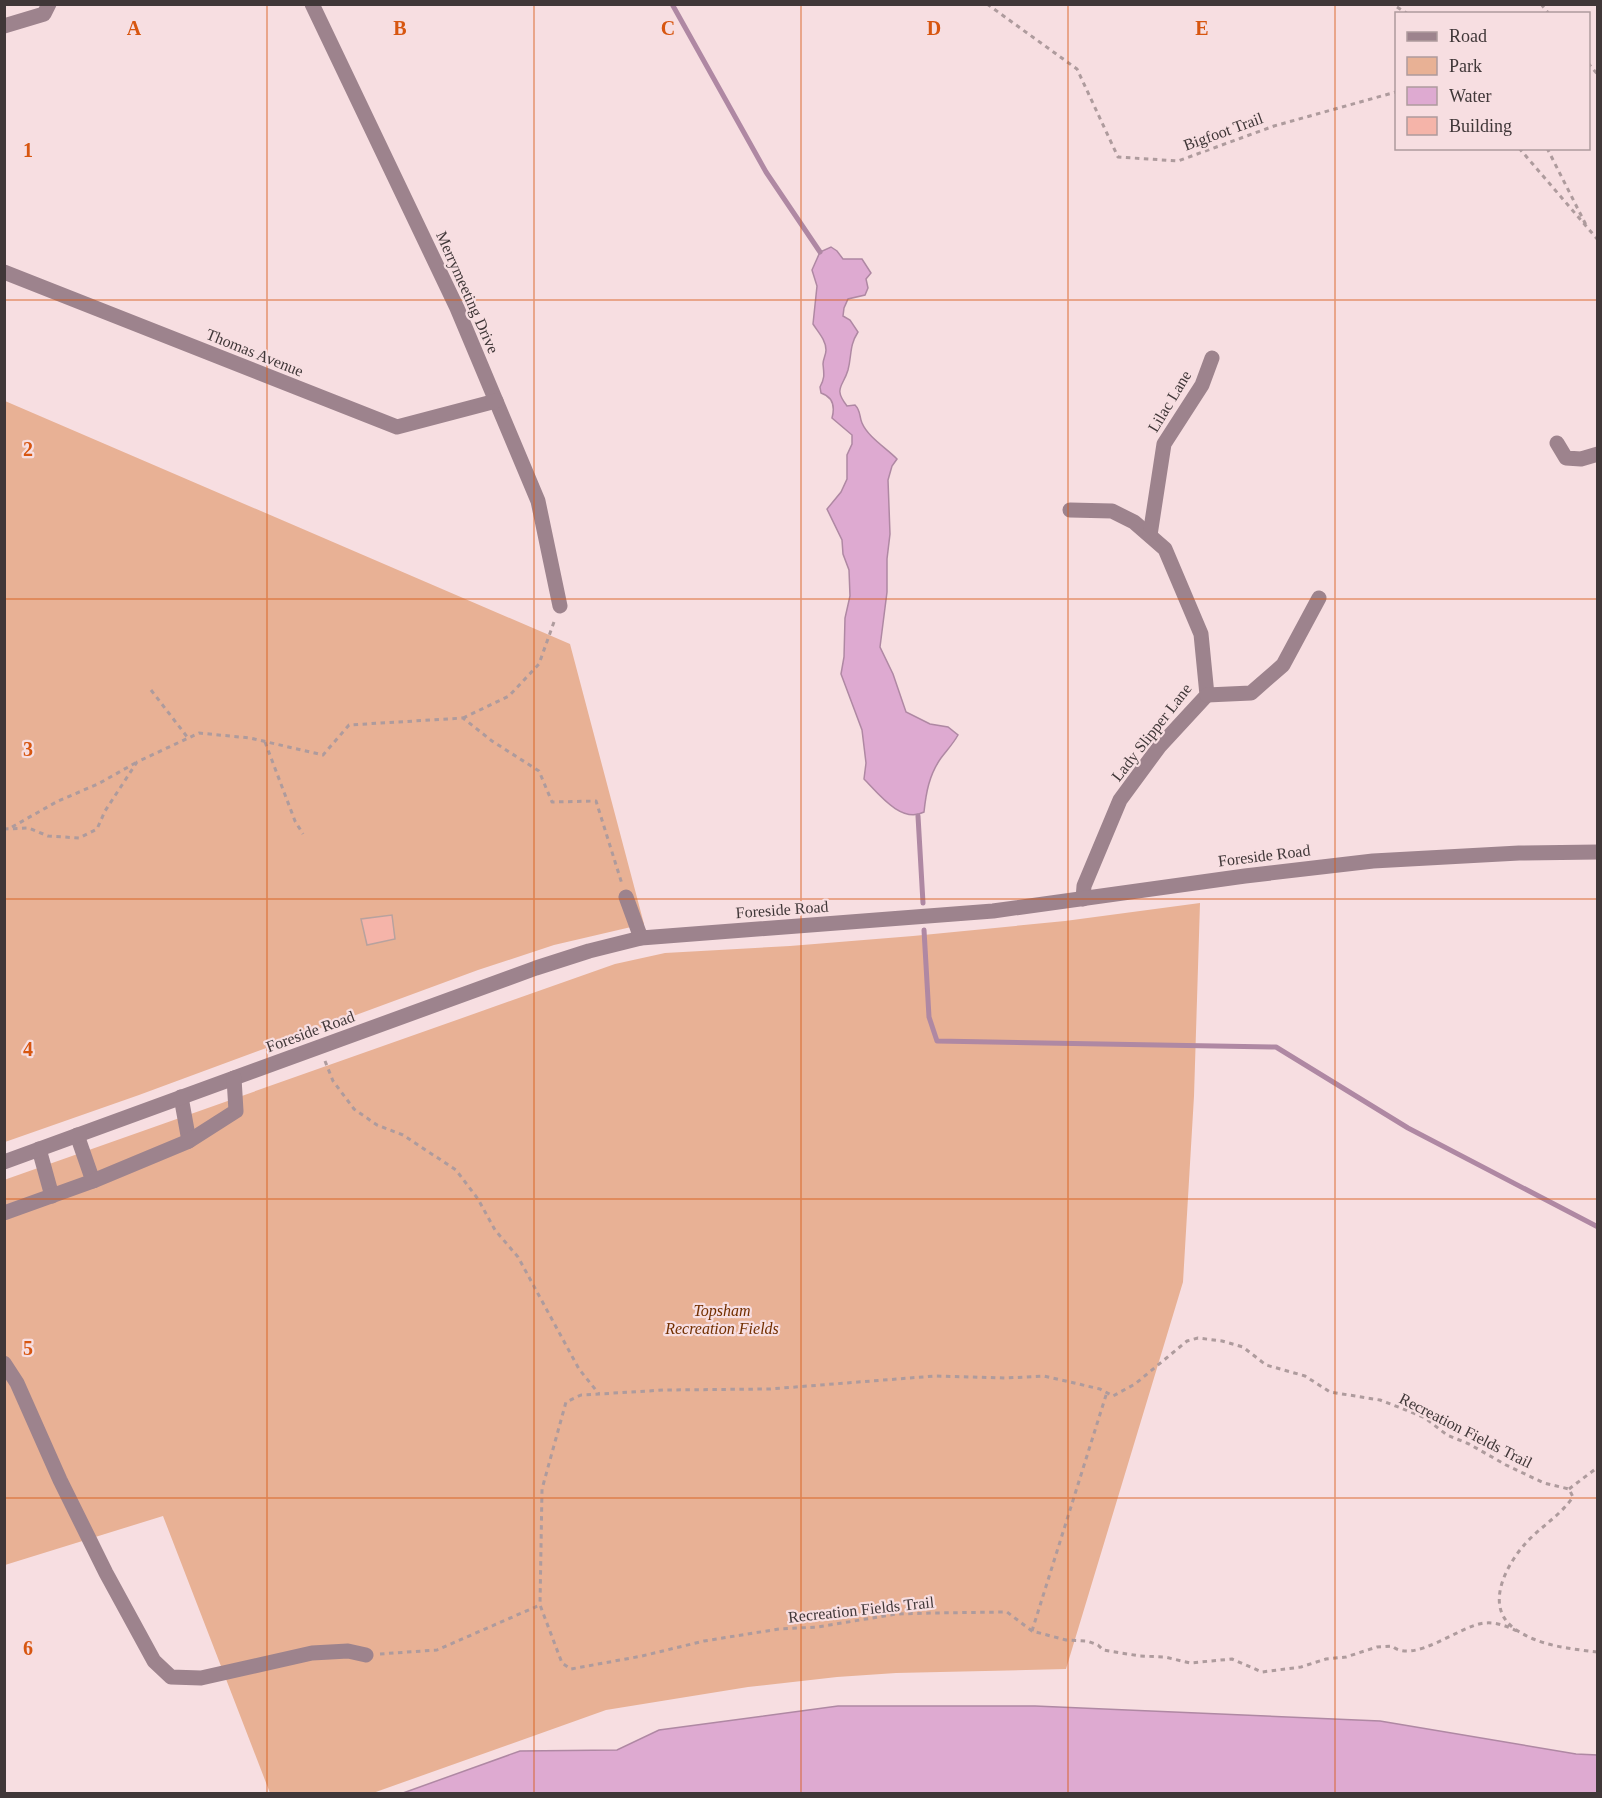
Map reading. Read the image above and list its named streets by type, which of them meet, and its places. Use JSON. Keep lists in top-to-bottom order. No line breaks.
{"streets":{"street":["Merrymeeting Drive","Thomas Avenue","Lilac Lane","Lady Slipper Lane","Foreside Road"],"path":["Bigfoot Trail","Recreation Fields Trail"]},"crossings":[["Merrymeeting Drive","Thomas Avenue"],["Lilac Lane","Lady Slipper Lane"],["Lady Slipper Lane","Foreside Road"]],"parks":["Topsham Recreation Fields"],"legend":["Road","Park","Water","Building"],"grid":{"columns":["A","B","C","D","E"],"rows":["1","2","3","4","5","6"]}}
